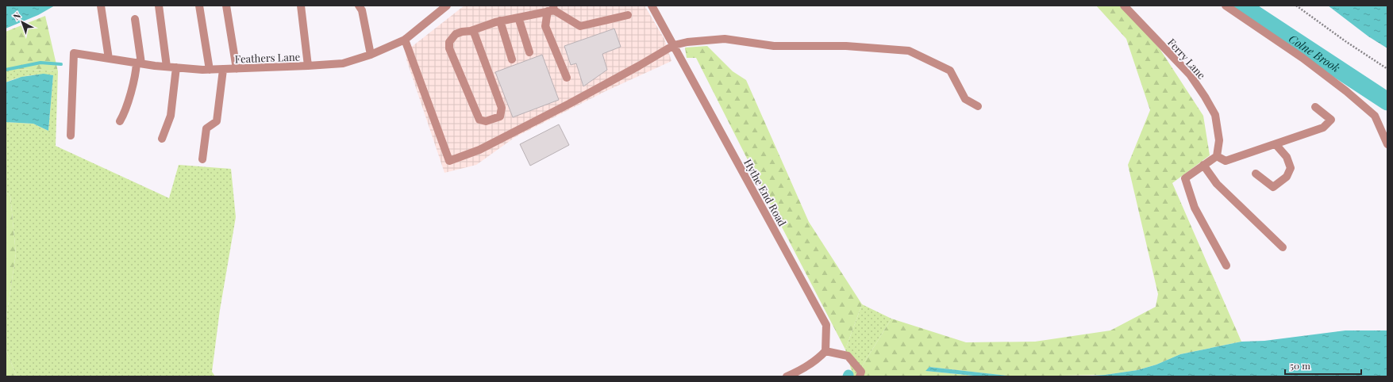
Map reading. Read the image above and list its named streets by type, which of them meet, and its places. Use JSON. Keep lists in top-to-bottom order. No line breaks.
{"streets":{"street":["Feathers Lane","Ferry Lane","Hythe End Road"]},"water":["Colne Brook"],"scale_bar":"50 m","north":"top left"}
